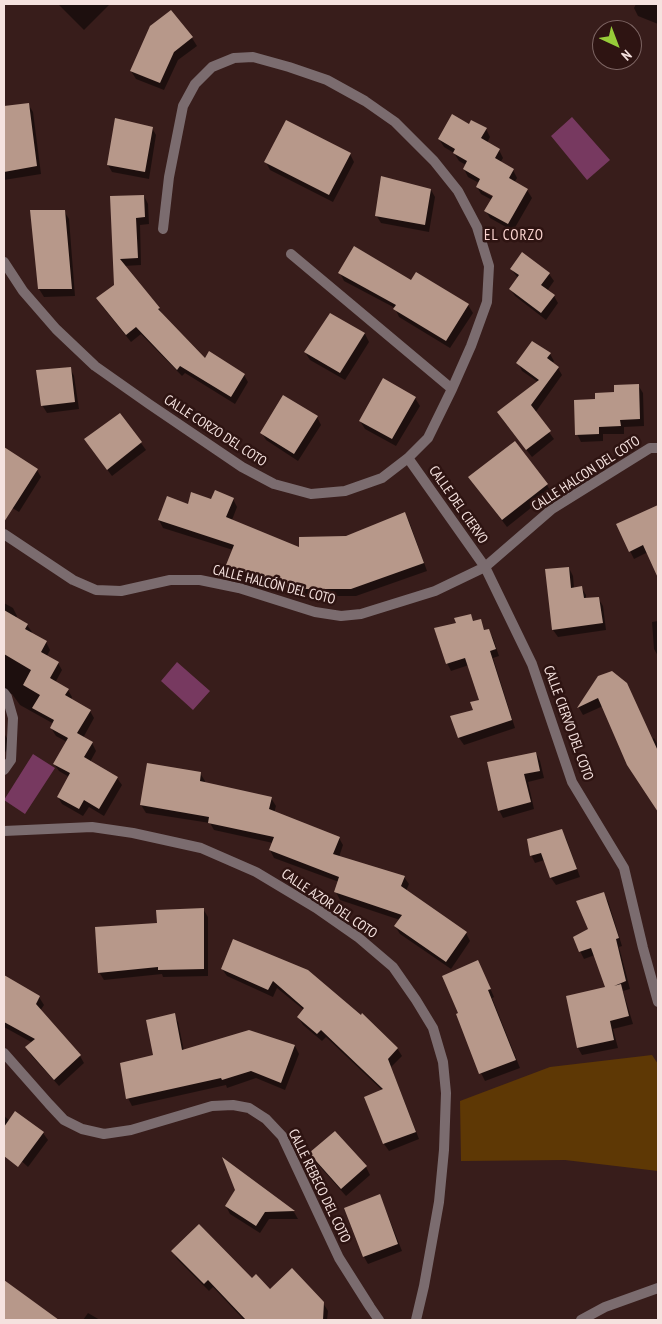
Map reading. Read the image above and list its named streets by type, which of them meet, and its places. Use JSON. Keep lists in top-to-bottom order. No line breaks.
{"streets":{"street":["CALLE CORZO DEL COTO","CALLE HALCON DEL COTO","CALLE DEL CIERVO","CALLE HALCÓN DEL COTO","CALLE CIERVO DEL COTO","CALLE AZOR DEL COTO","CALLE REBECO DEL COTO"]},"crossings":[["CALLE CORZO DEL COTO","CALLE DEL CIERVO"],["CALLE HALCON DEL COTO","CALLE DEL CIERVO"],["CALLE HALCON DEL COTO","CALLE HALCÓN DEL COTO"],["CALLE HALCON DEL COTO","CALLE CIERVO DEL COTO"],["CALLE DEL CIERVO","CALLE HALCÓN DEL COTO"],["CALLE DEL CIERVO","CALLE CIERVO DEL COTO"],["CALLE HALCÓN DEL COTO","CALLE CIERVO DEL COTO"]],"districts":["EL CORZO"],"north":"bottom right"}
